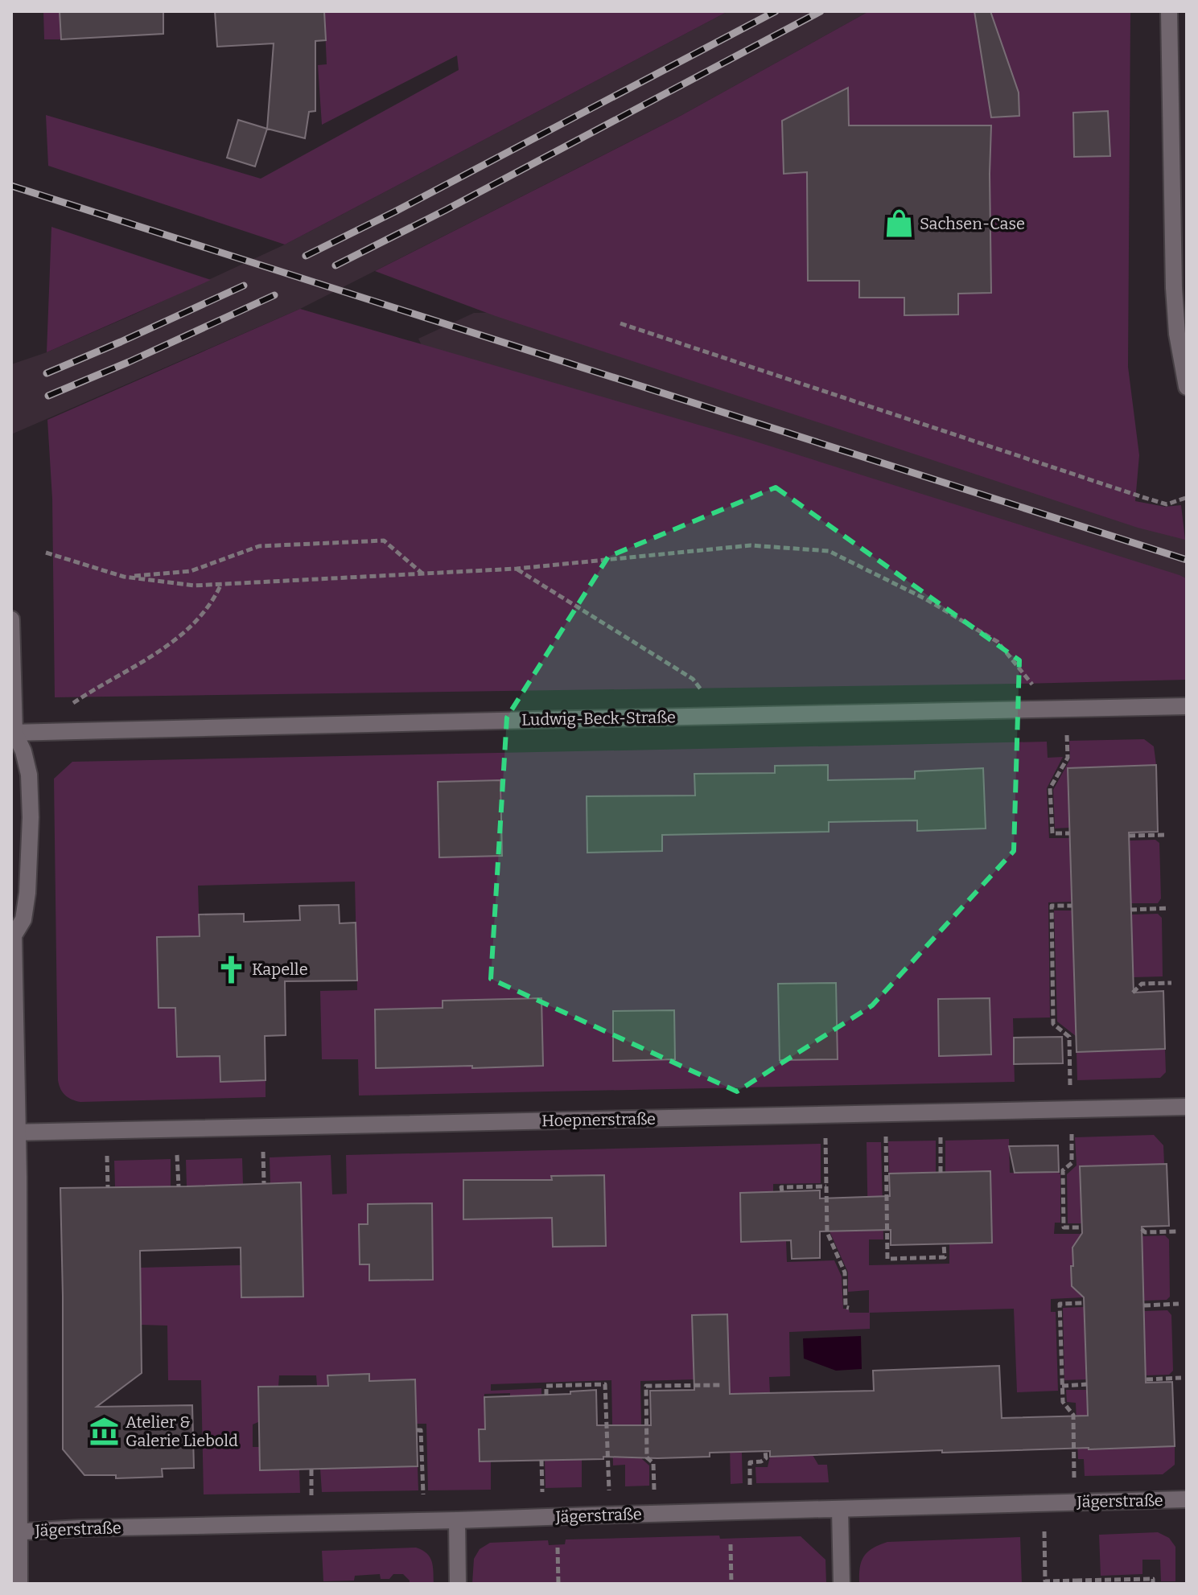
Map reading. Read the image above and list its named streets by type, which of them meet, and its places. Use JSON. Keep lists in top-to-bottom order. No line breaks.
{"streets":{"street":["Ludwig-Beck-Straße","Hoepnerstraße","Jägerstraße"]},"places":{"shop":["Sachsen-Case"],"church":["Kapelle"],"museum":["Atelier & Galerie Liebold"]}}
